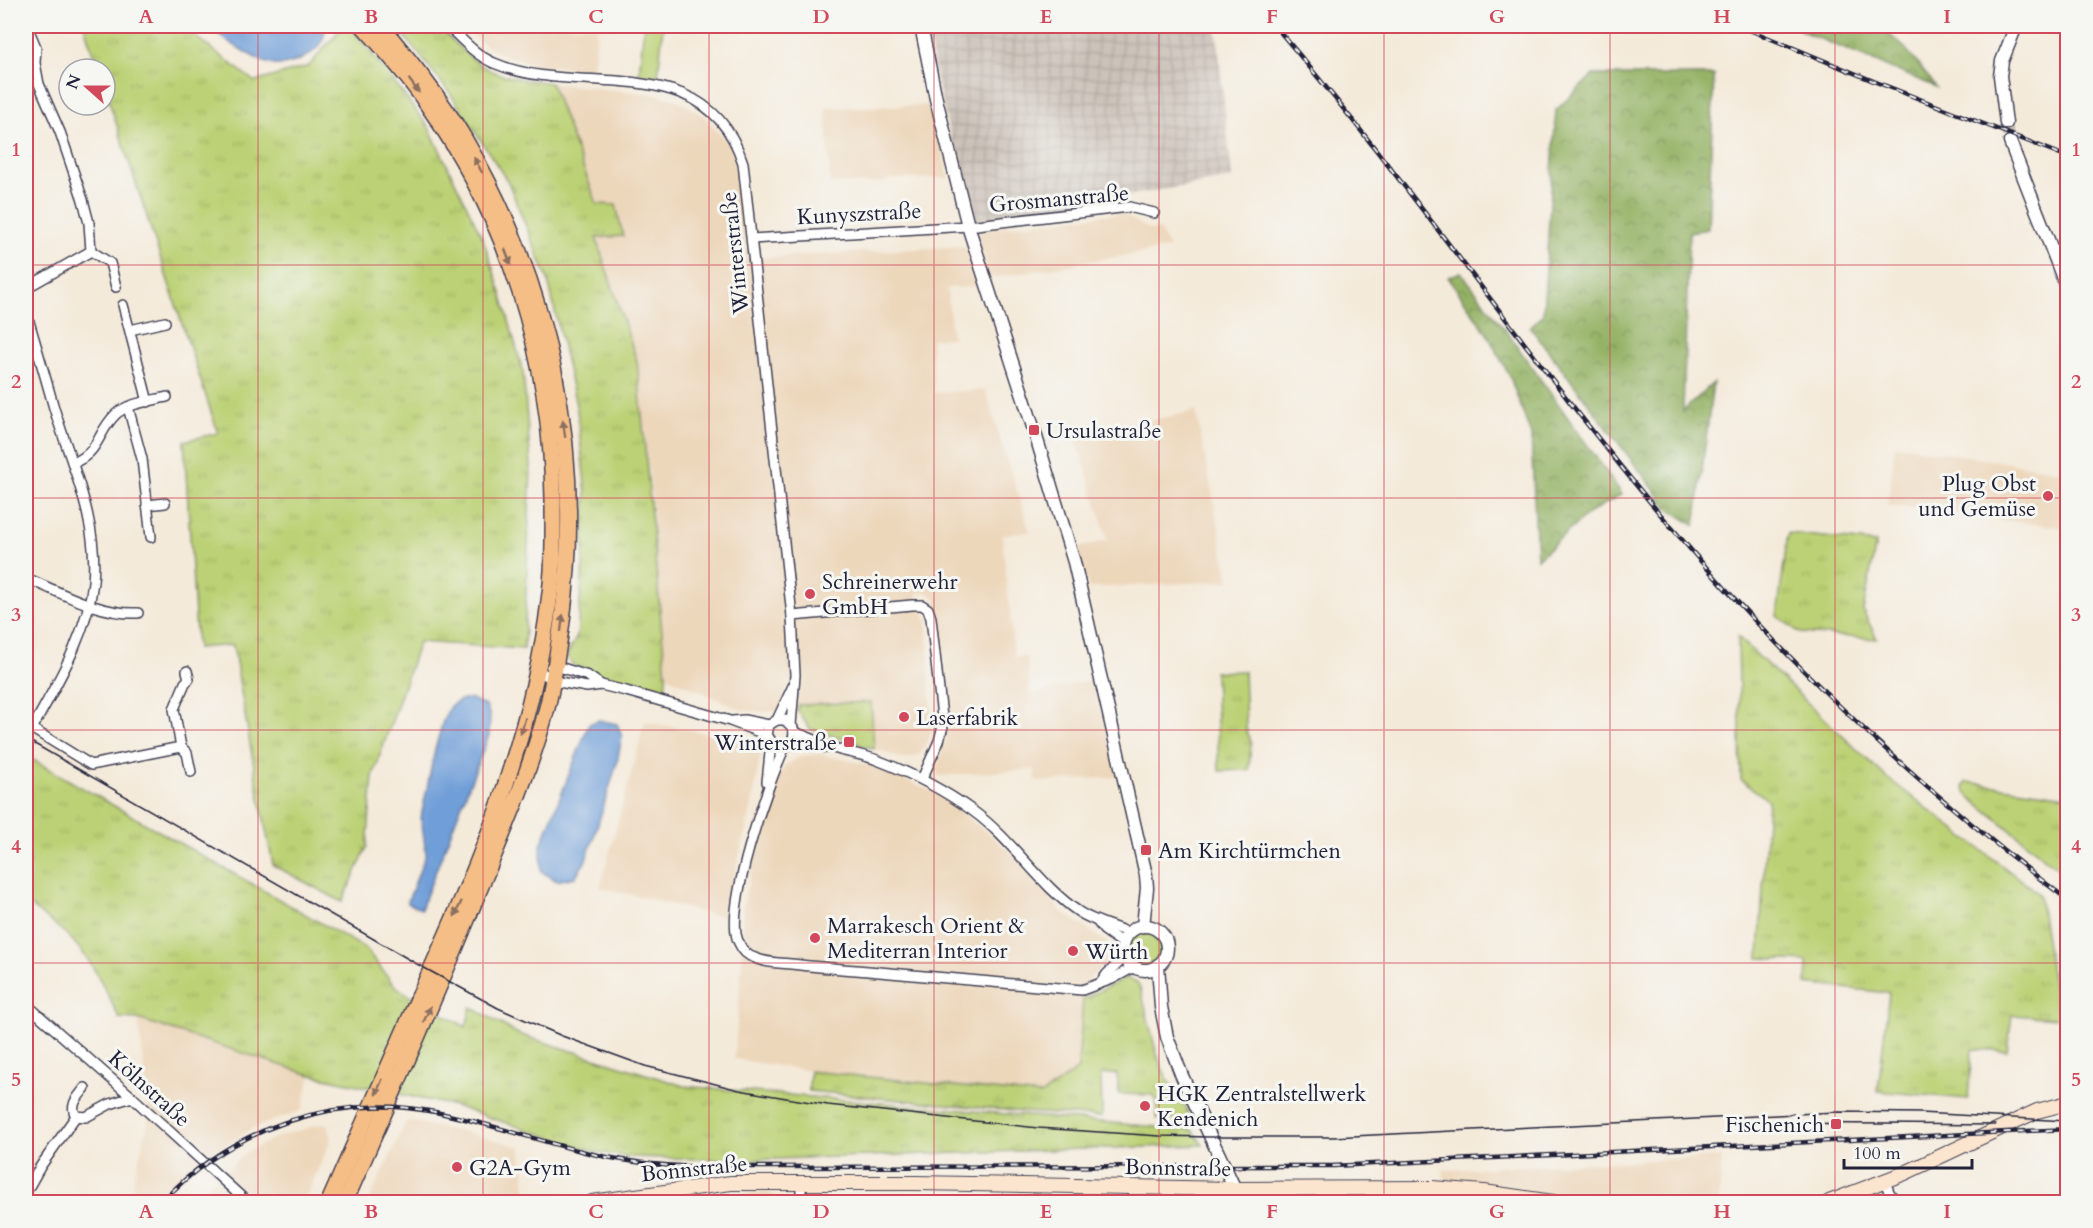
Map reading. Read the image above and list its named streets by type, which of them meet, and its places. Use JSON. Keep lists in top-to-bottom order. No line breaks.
{"streets":{"main road":["Bonnstraße"],"street":["Grosmanstraße","Kunyszstraße","Winterstraße","Kölnstraße"]},"crossings":[["Grosmanstraße","Kunyszstraße"],["Kunyszstraße","Winterstraße"]],"places":{"transit":["Ursulastraße","Winterstraße","Am Kirchtürmchen","Fischenich"],"other":["Plug Obst und Gemüse","Schreinerwehr GmbH","Laserfabrik","Marrakesch Orient & Mediterran Interior","Würth","HGK Zentralstellwerk Kendenich","G2A-Gym"]},"scale_bar":"100 m","north":"left","grid":{"columns":["A","B","C","D","E","F","G","H","I"],"rows":["1","2","3","4","5"]}}
